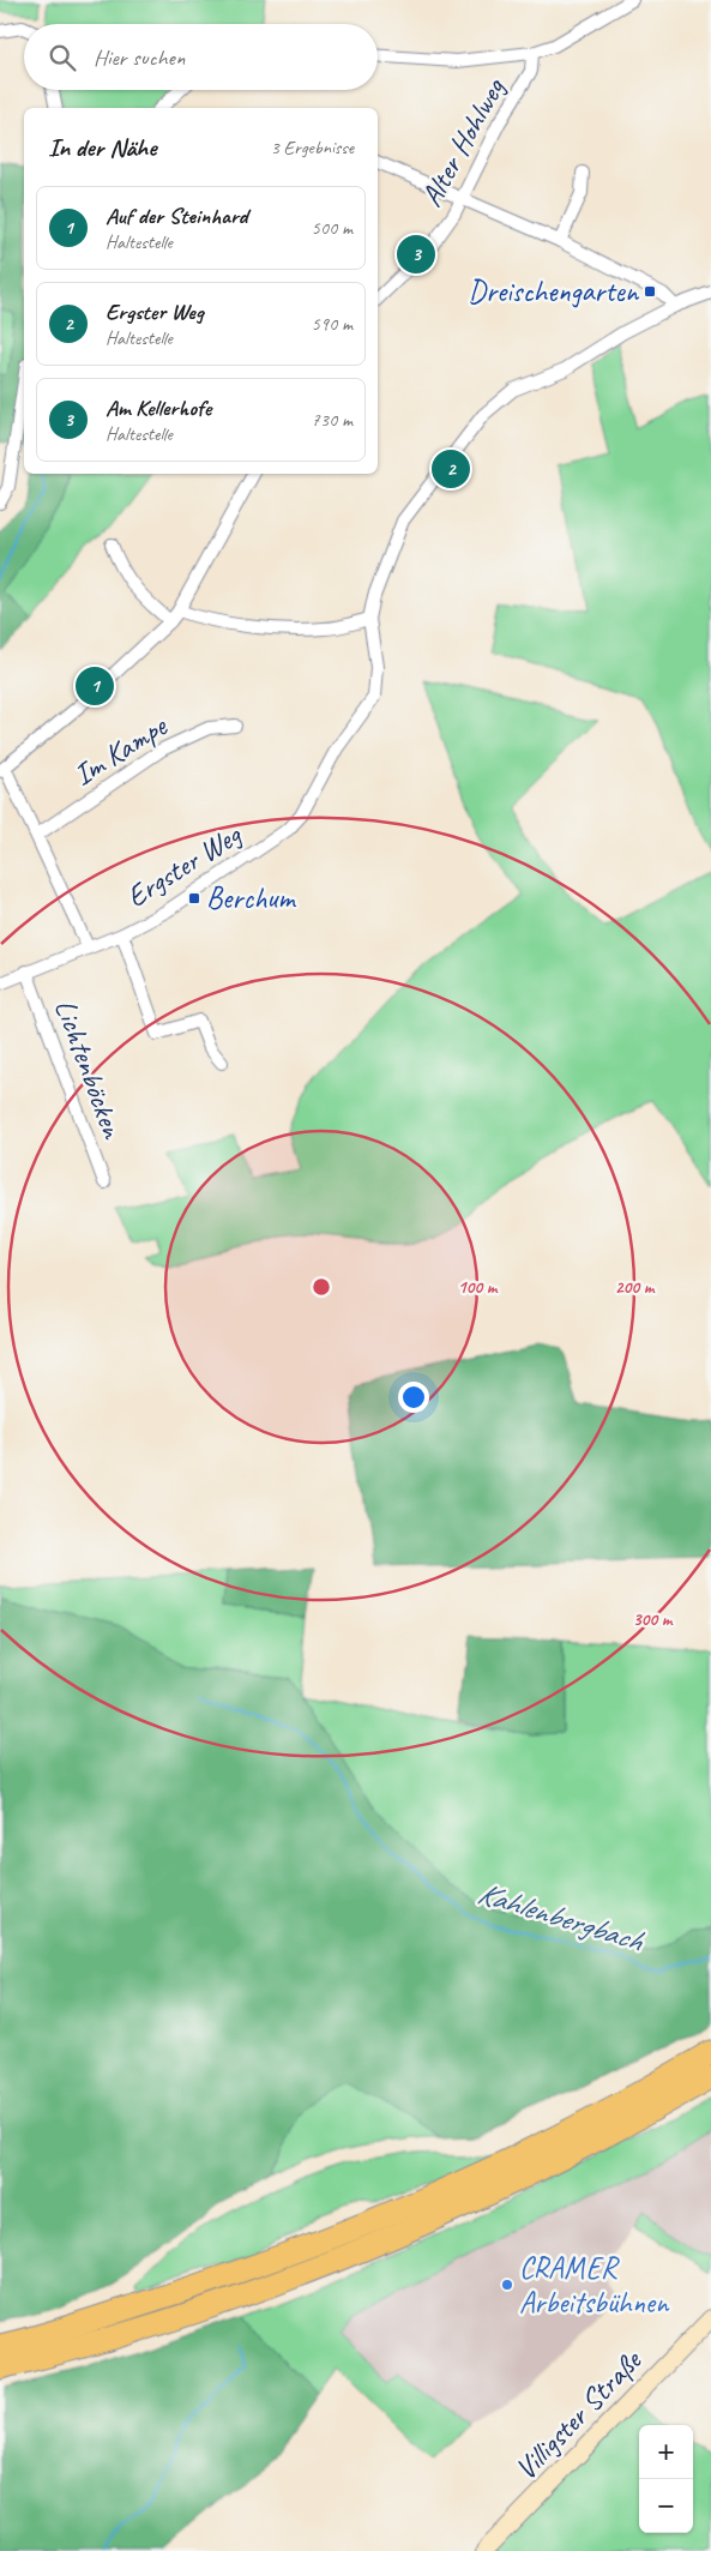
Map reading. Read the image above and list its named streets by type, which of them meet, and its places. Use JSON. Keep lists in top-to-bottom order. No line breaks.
{"streets":{"main road":["Villigster Straße"],"street":["Alter Hohlweg","Im Kampe","Ergster Weg","Lichtenböcken"]},"crossings":[["Ergster Weg","Lichtenböcken"]],"water":["Kahlenbergbach"],"places":{"transit":["Dreischengarten","Berchum"],"other":["CRAMER Arbeitsbühnen"]},"page":{"search":"Hier suchen","heading":["In der Nähe","3 Ergebnisse"],"list":[{"mark":"1","name":"Auf der Steinhard","note":"Haltestelle","value":"500 m"},{"mark":"2","name":"Ergster Weg","note":"Haltestelle","value":"590 m"},{"mark":"3","name":"Am Kellerhofe","note":"Haltestelle","value":"730 m"}],"pins":["3","2","1"],"map_buttons":["+","−"]},"rings":["100 m","200 m","300 m"]}
